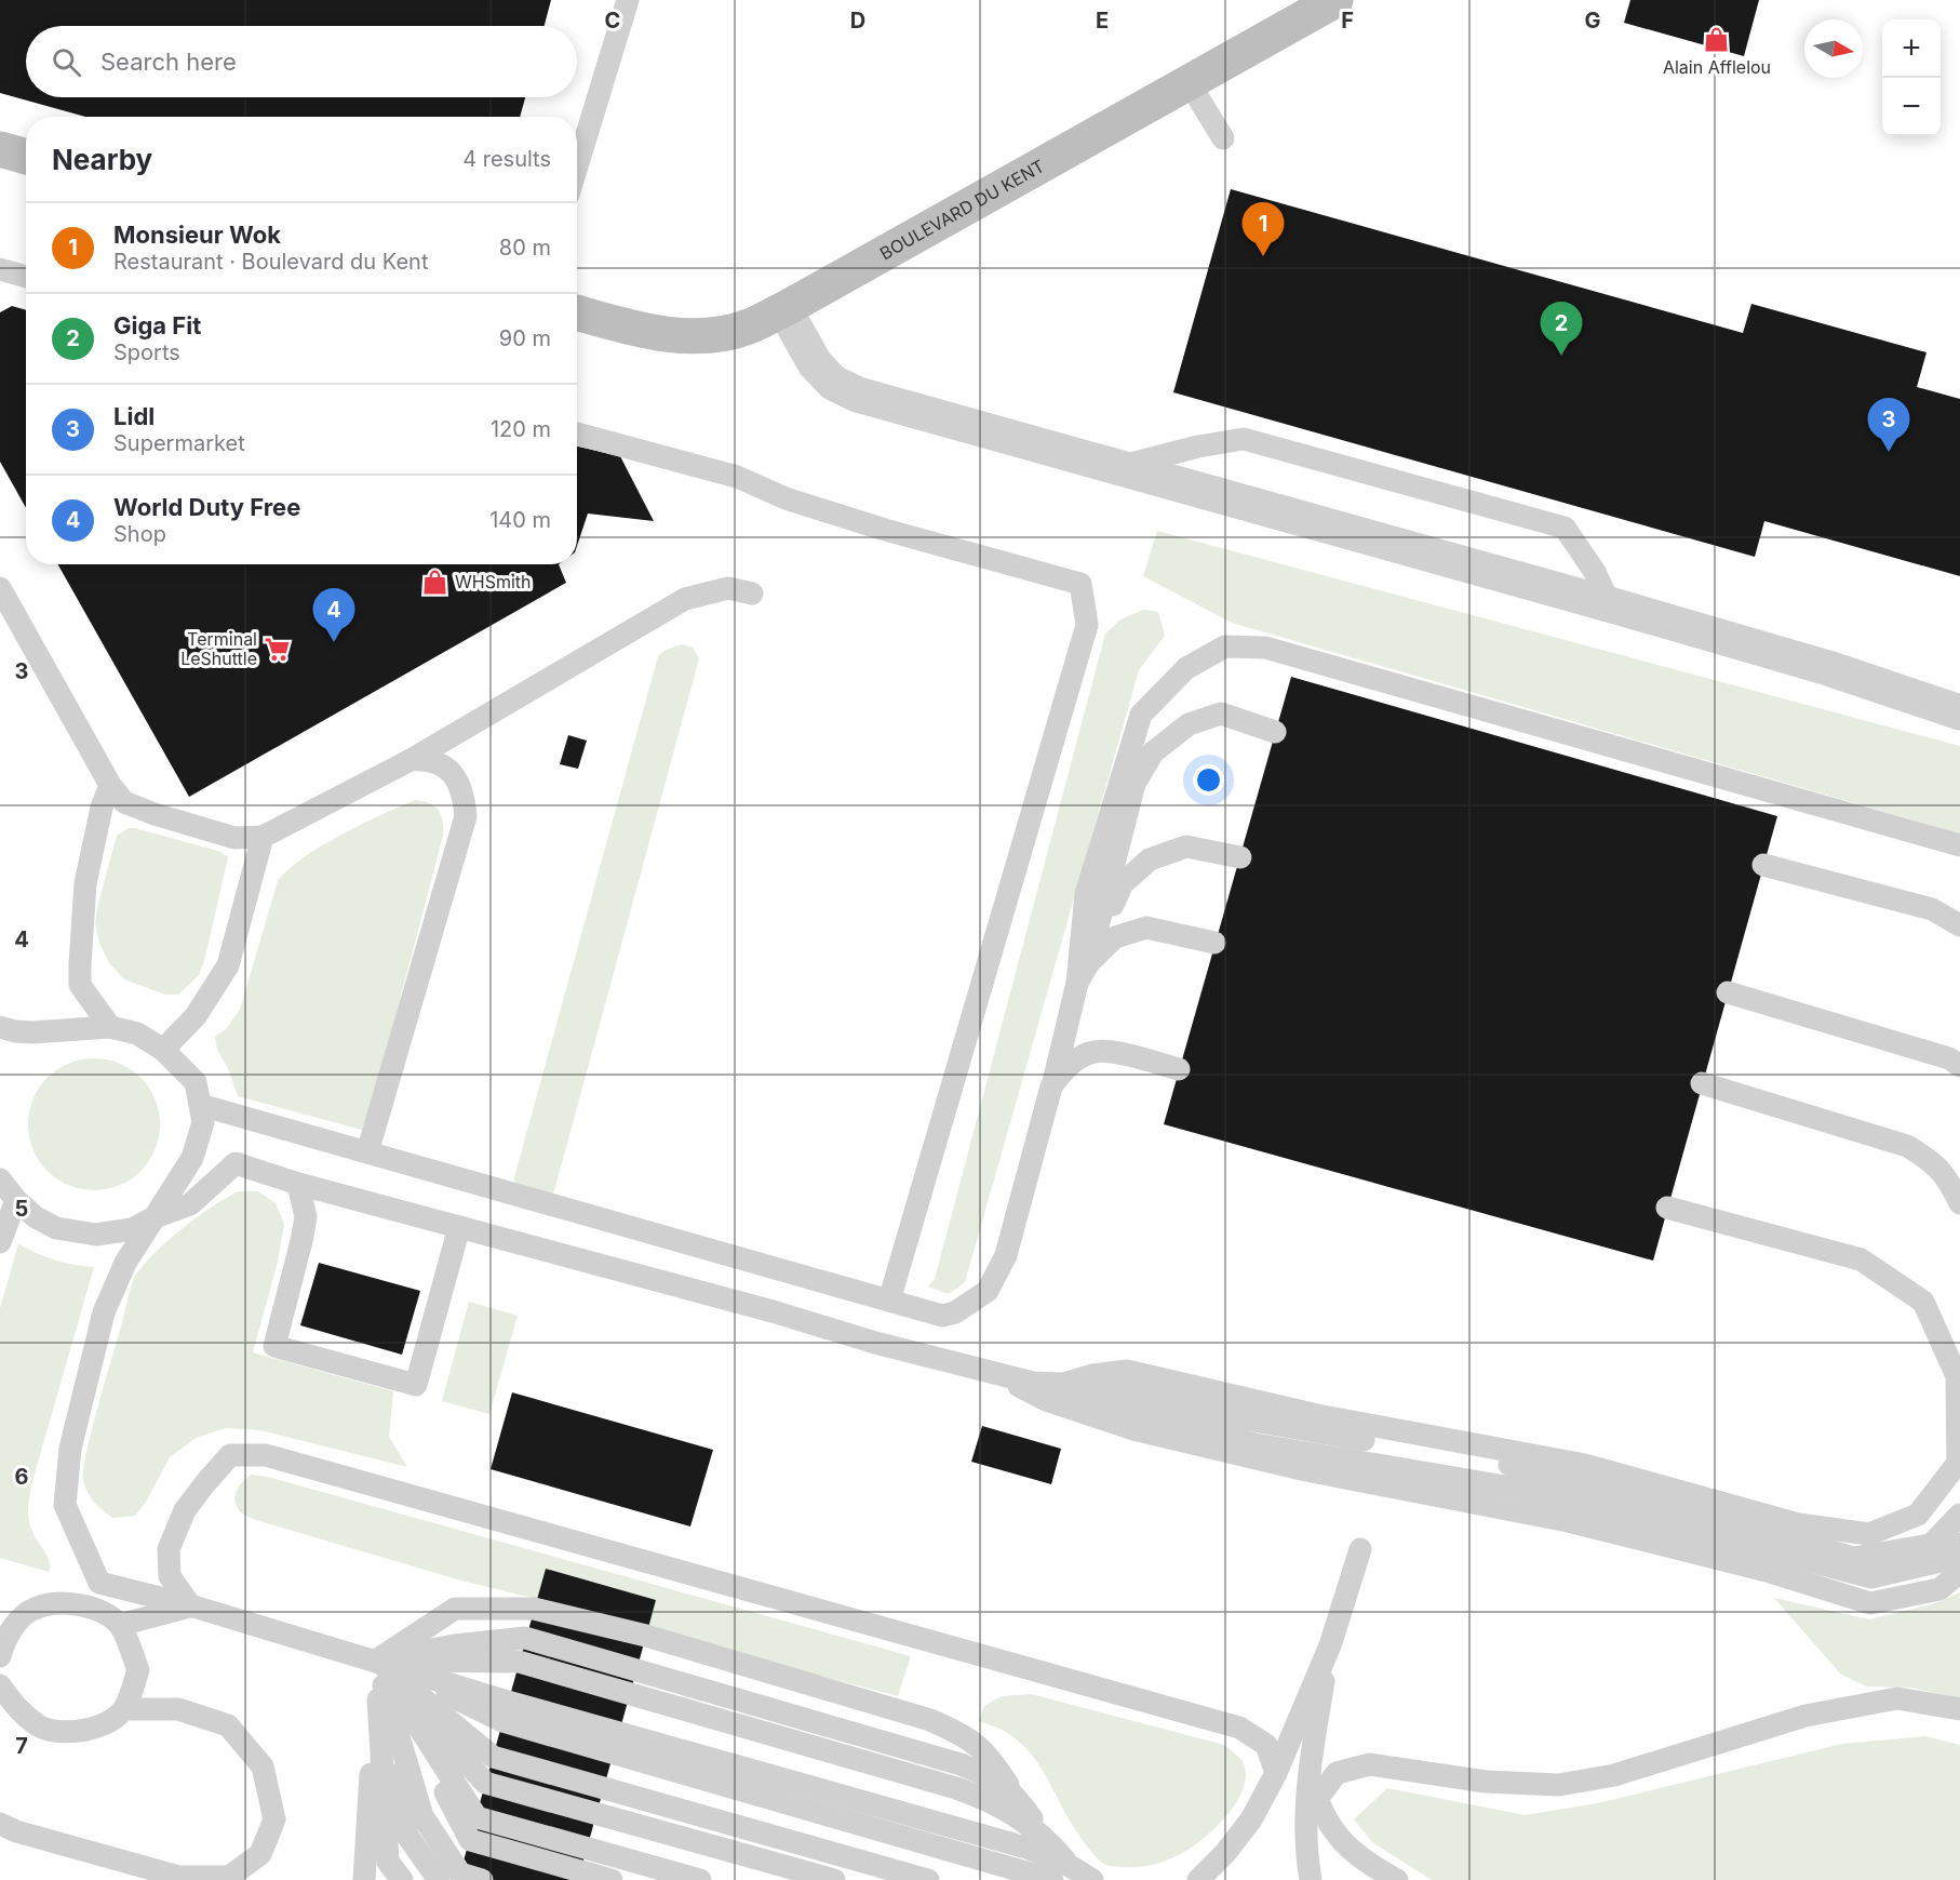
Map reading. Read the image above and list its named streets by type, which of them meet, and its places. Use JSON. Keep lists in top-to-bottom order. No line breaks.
{"streets":{"street":["BOULEVARD DU KENT"]},"places":{"shop":["Alain Afflelou","WHSmith"],"supermarket":["Terminal LeShuttle"]},"north":"right","page":{"map_buttons":["+","−"],"search":"Search here","heading":["Nearby","4 results"],"list":[{"mark":"1","name":"Monsieur Wok","note":"Restaurant · Boulevard du Kent","value":"80 m"},{"mark":"2","name":"Giga Fit","note":"Sports","value":"90 m"},{"mark":"3","name":"Lidl","note":"Supermarket","value":"120 m"},{"mark":"4","name":"World Duty Free","note":"Shop","value":"140 m"}],"pins":["1","2","3","4"]},"grid":{"columns":["C","D","E","F","G"],"rows":["3","4","5","6","7"]}}
